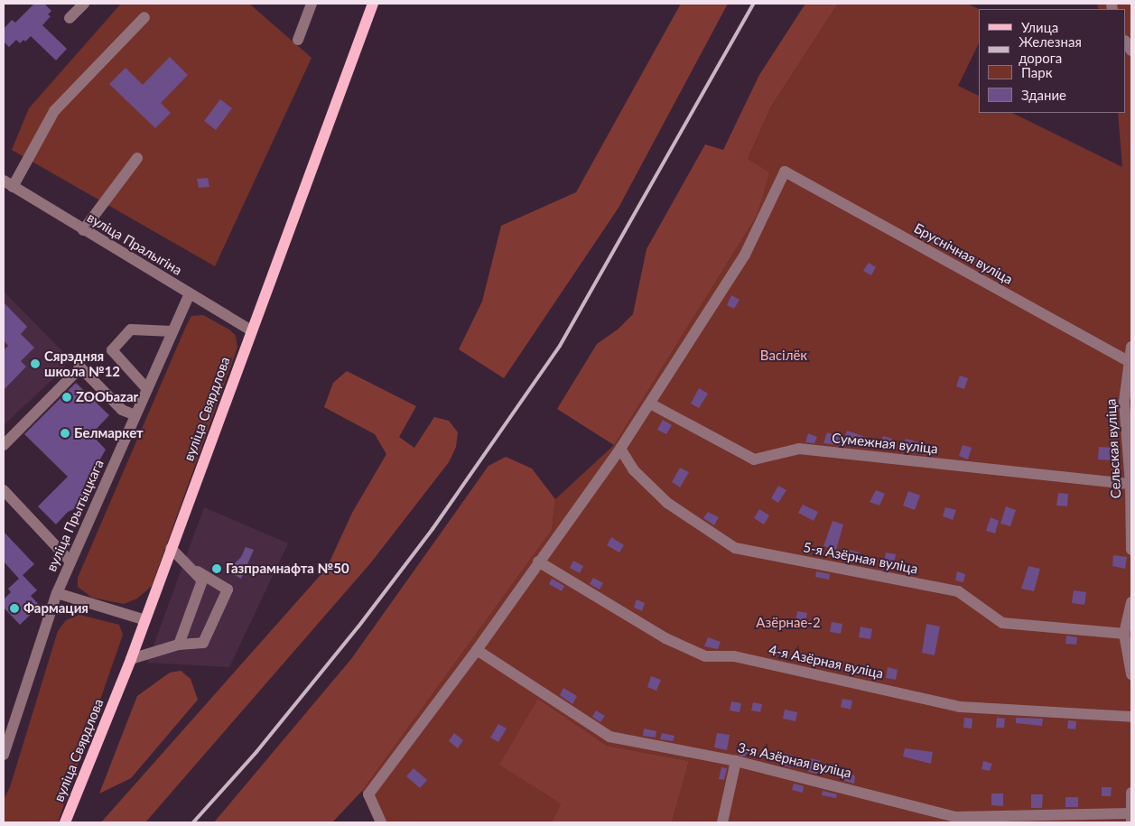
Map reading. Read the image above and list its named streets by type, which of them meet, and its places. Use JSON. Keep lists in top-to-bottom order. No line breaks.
{"streets":{"main road":["вуліца Свярдлова"],"street":["вуліца Пралыгіна","Бруснічная вуліца","Сумежная вуліца","Сельская вуліца","вуліца Прытыцкага","5-я Азёрная вуліца","4-я Азёрная вуліца","3-я Азёрная вуліца"]},"crossings":[["вуліца Пралыгіна","вуліца Свярдлова"],["вуліца Пралыгіна","вуліца Прытыцкага"],["Бруснічная вуліца","Сумежная вуліца"],["Бруснічная вуліца","Сельская вуліца"],["Сумежная вуліца","Сельская вуліца"]],"parks":["Васілёк","Азёрнае-2"],"places":["Сярэдняя школа №12","ZOObazar","Белмаркет","Газпрамнафта №50","Фармация"],"legend":["Улица","Железная дорога","Парк","Здание"]}
